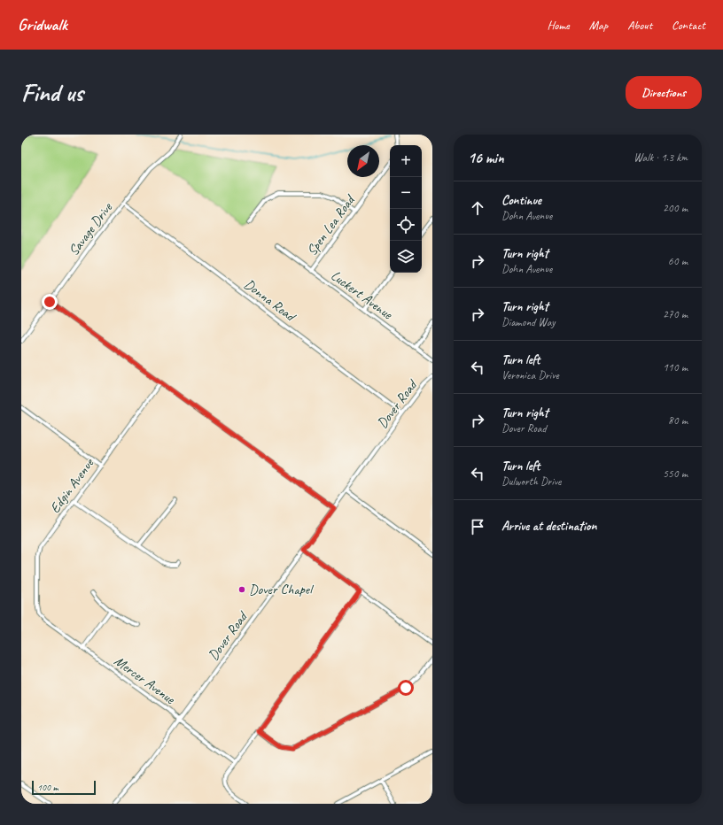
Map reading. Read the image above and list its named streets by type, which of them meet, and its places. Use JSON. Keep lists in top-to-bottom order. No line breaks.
{"streets":{"street":["Spen Lea Road","Savage Drive","Luckert Avenue","Donna Road","Dover Road","Edgin Avenue","Mercer Avenue"]},"crossings":[["Spen Lea Road","Luckert Avenue"],["Savage Drive","Donna Road"],["Donna Road","Dover Road"],["Dover Road","Mercer Avenue"],["Edgin Avenue","Mercer Avenue"]],"places":["Dover Chapel"],"scale_bar":"100 m","north":"bottom left","page":{"header":"Gridwalk","nav":["Home","Map","About","Contact"],"buttons":"Directions","title":"Find us","heading":["16 min","Walk · 1.3 km"],"map_buttons":["+","−"],"list":[["Continue","Dohn Avenue","200 m"],["Turn right","Dohn Avenue","60 m"],["Turn right","Diamond Way","270 m"],["Turn left","Veronica Drive","110 m"],["Turn right","Dover Road","80 m"],["Turn left","Dulworth Drive","550 m"],"Arrive at destination"],"scale":"100 m"}}
